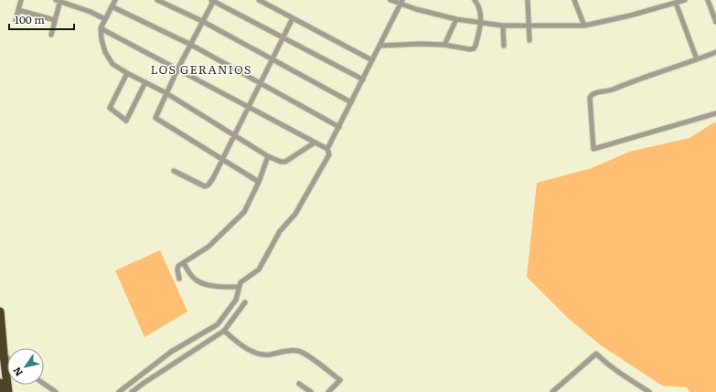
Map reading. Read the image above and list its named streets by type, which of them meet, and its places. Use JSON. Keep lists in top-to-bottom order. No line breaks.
{"districts":["LOS GERANIOS"],"scale_bar":"100 m","north":"bottom left"}
